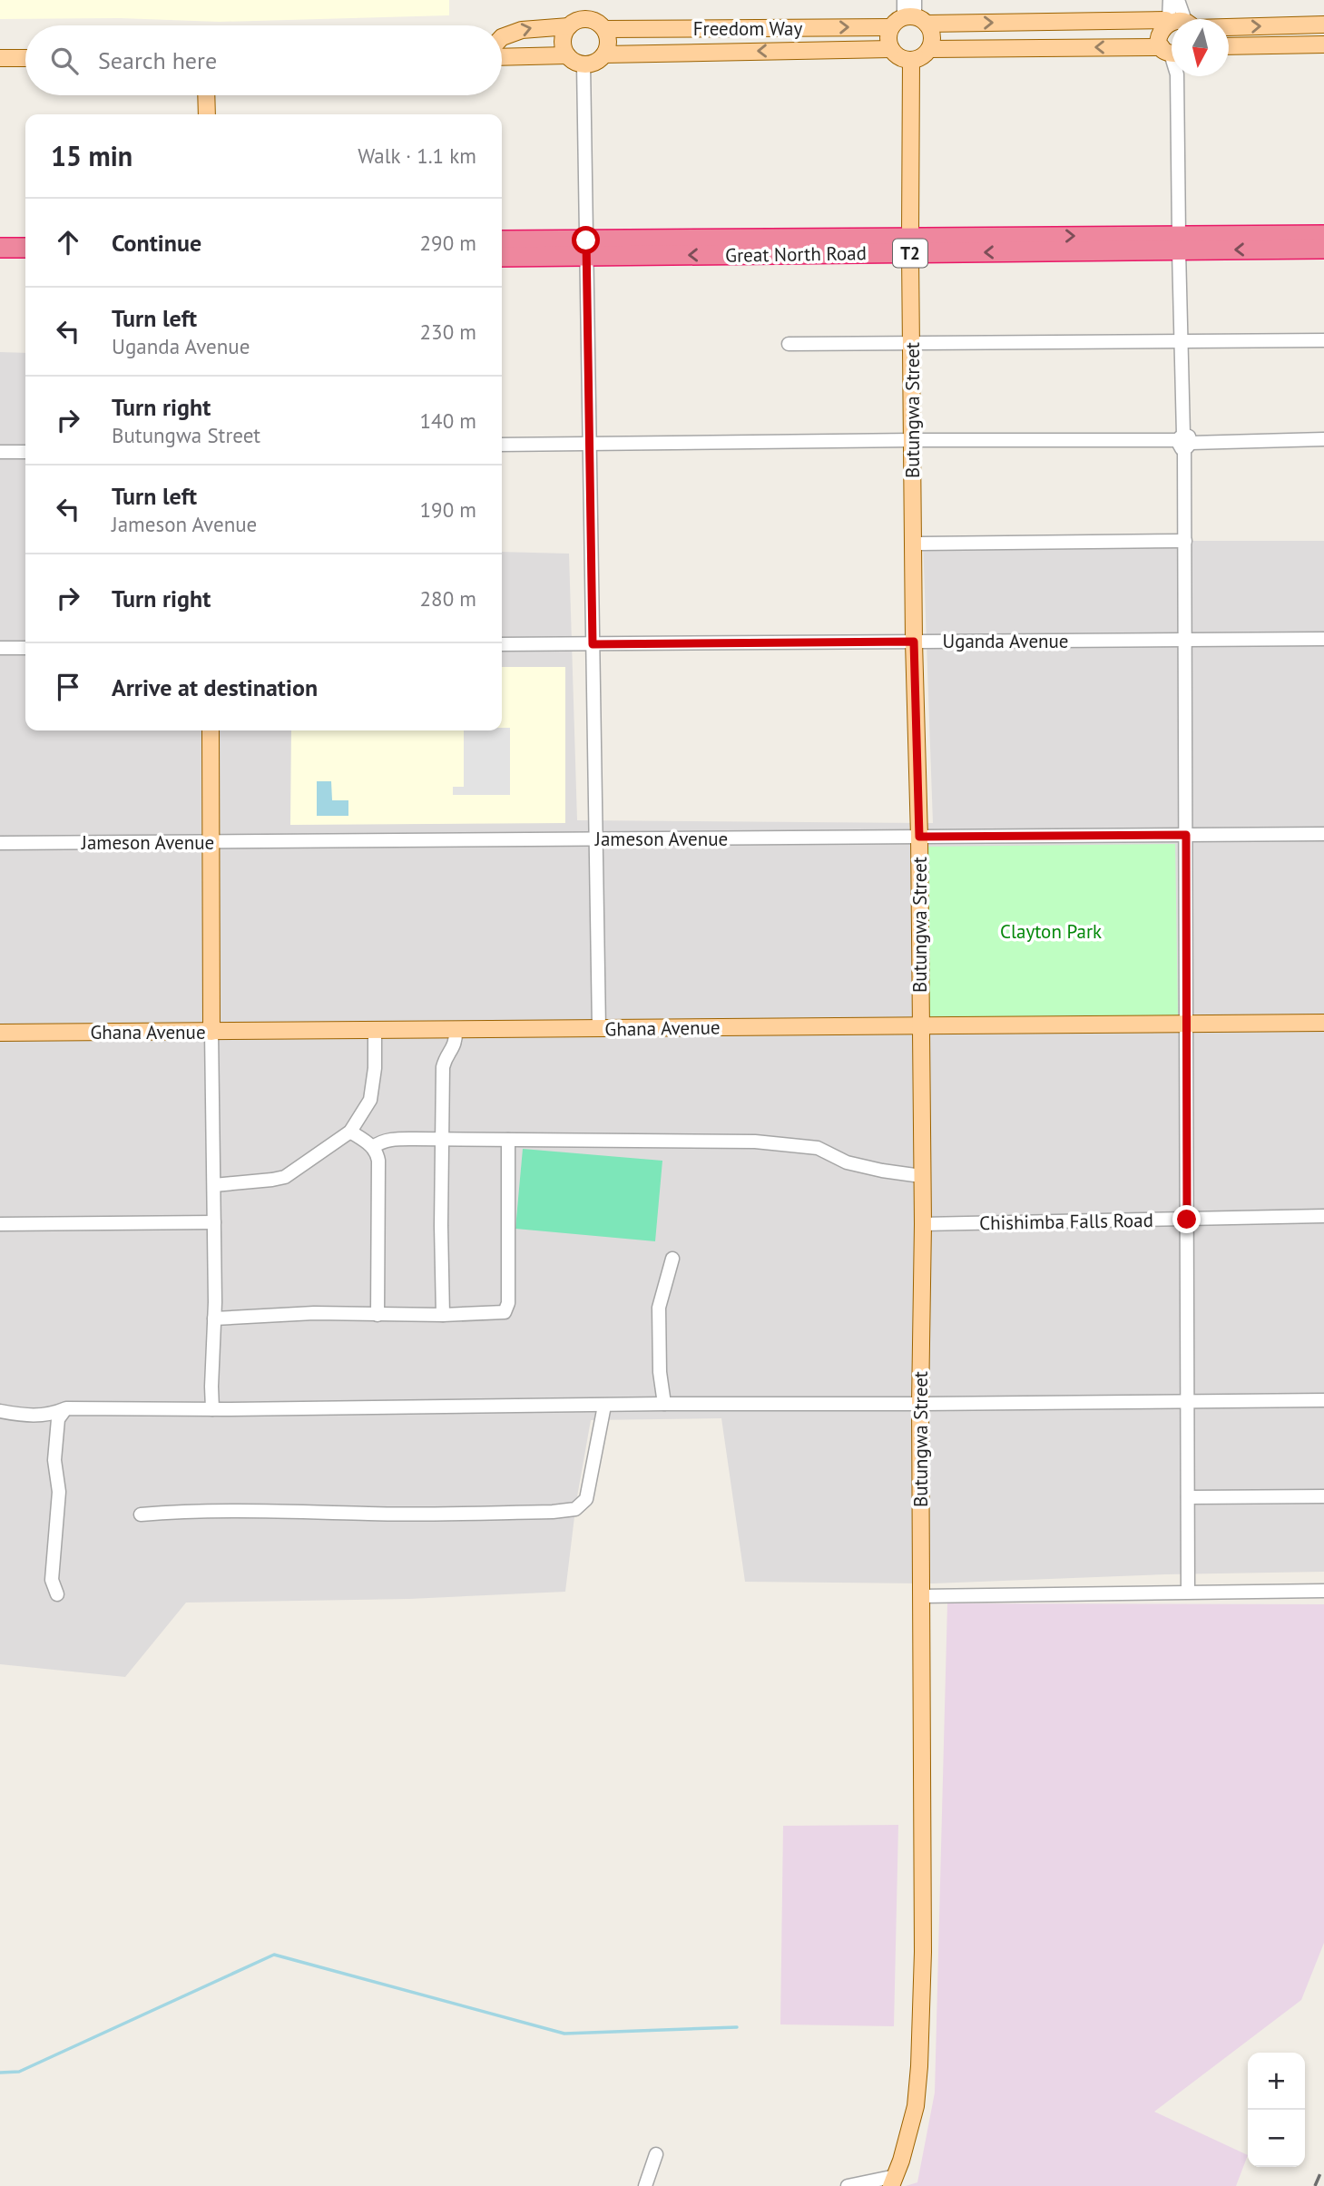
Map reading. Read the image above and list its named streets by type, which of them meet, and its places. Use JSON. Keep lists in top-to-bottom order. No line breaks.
{"streets":{"highway":["T2","Great North Road"],"main road":["Freedom Way","Butungwa Street","Ghana Avenue"],"street":["Uganda Avenue","Jameson Avenue","Chishimba Falls Road"]},"crossings":[["Freedom Way","Butungwa Street"],["Great North Road","Butungwa Street"],["Butungwa Street","Uganda Avenue"],["Butungwa Street","Jameson Avenue"],["Butungwa Street","Ghana Avenue"],["Butungwa Street","Chishimba Falls Road"]],"parks":["Clayton Park"],"north":"bottom","page":{"search":"Search here","heading":["15 min","Walk · 1.1 km"],"list":[["Continue","290 m"],["Turn left","Uganda Avenue","230 m"],["Turn right","Butungwa Street","140 m"],["Turn left","Jameson Avenue","190 m"],["Turn right","280 m"],"Arrive at destination"],"map_buttons":["+","−"]}}
